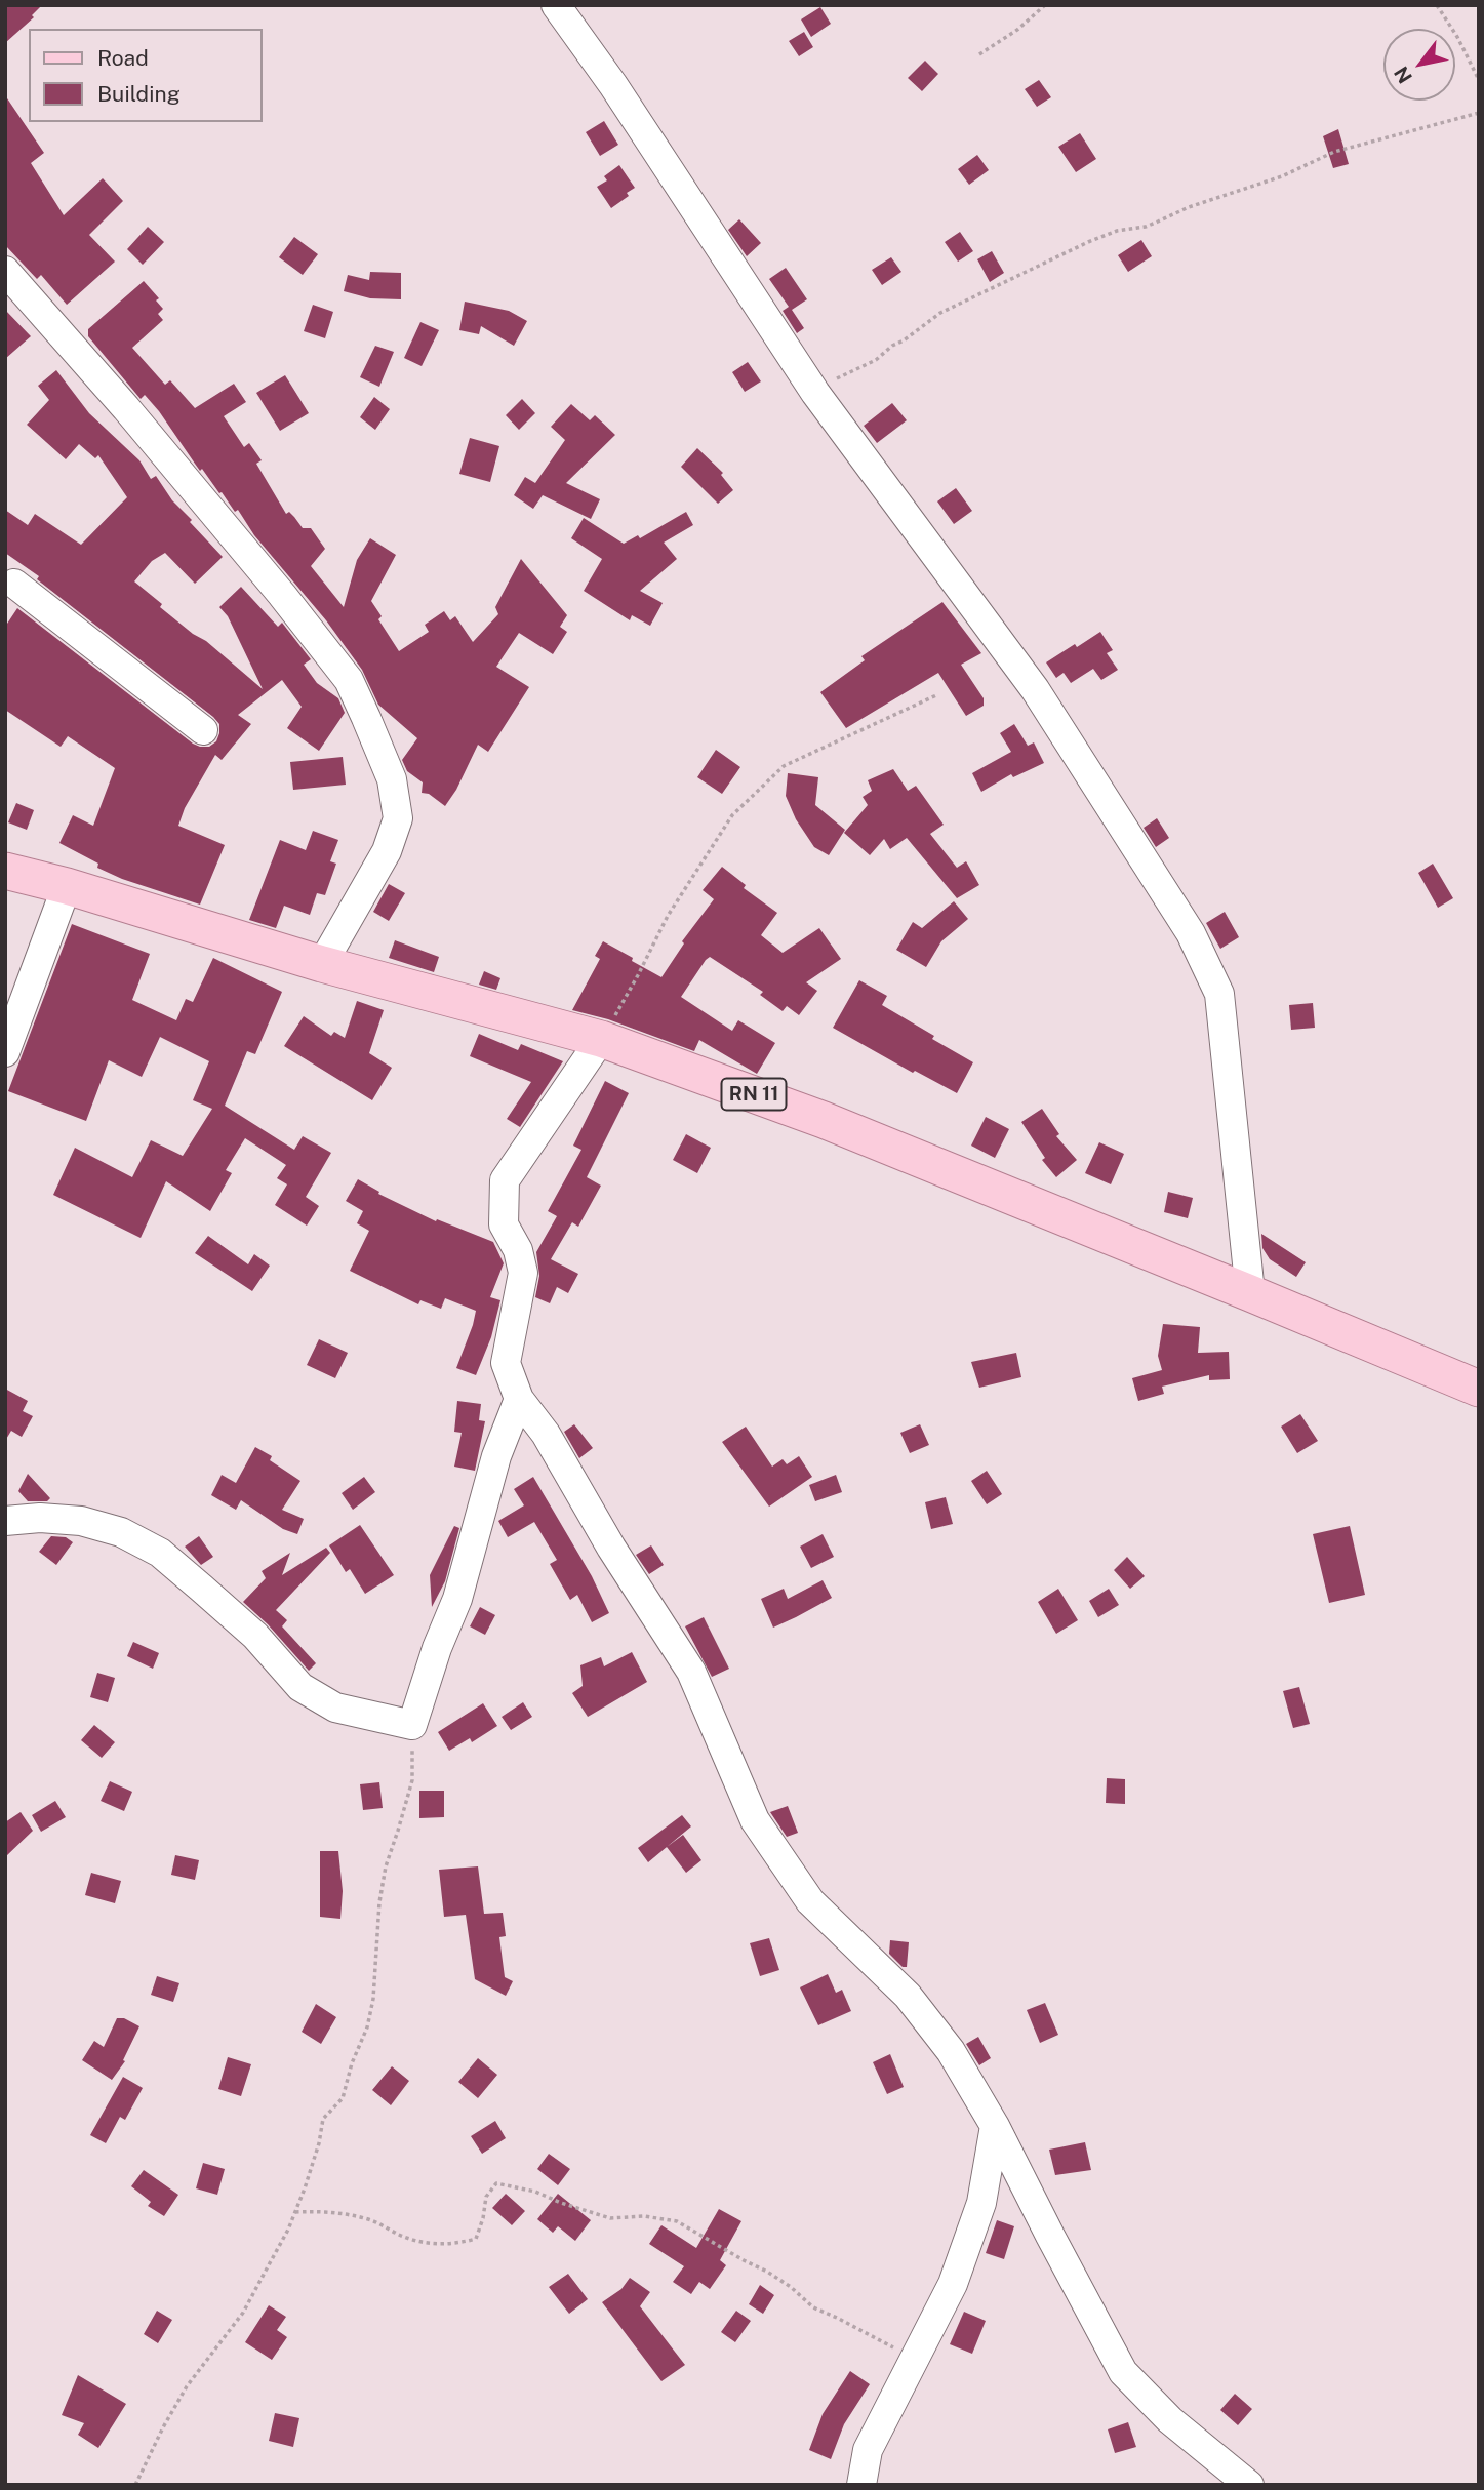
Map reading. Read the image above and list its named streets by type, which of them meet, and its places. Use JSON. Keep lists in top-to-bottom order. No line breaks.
{"streets":{"main road":["RN 11"]},"legend":["Road","Building"],"north":"bottom left"}
